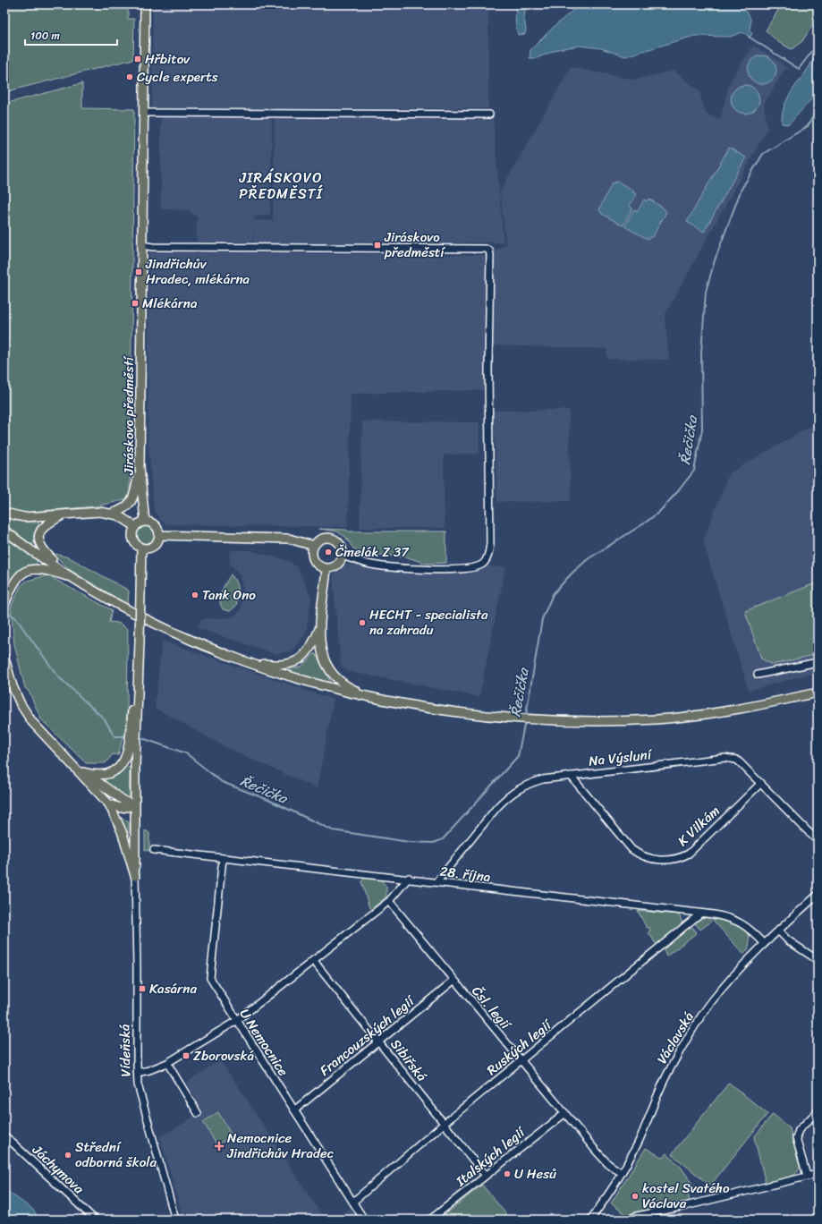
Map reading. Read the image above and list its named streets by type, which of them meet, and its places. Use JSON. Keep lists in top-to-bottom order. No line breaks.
{"streets":{"main road":["Jiráskovo předměstí"],"street":["Na Výsluní","K Vilkám","28. října","Čsl. legií","Francouzských legií","Václavská","U Nemocnice","Ruských legií","Vídeňská","Sibiřská","Italských legií","Jáchymova"]},"crossings":[["Na Výsluní","K Vilkám"],["Na Výsluní","28. října"],["28. října","Václavská"],["28. října","U Nemocnice"],["28. října","Ruských legií"],["Čsl. legií","Francouzských legií"],["Čsl. legií","Václavská"],["Čsl. legií","Ruských legií"],["Čsl. legií","Italských legií"],["Francouzských legií","U Nemocnice"],["Francouzských legií","Sibiřská"],["U Nemocnice","Ruských legií"],["Ruských legií","Sibiřská"],["Sibiřská","Italských legií"]],"districts":["JIRÁSKOVO PŘEDMĚSTÍ"],"water":["Řečička"],"places":{"transit":["Hřbitov","Jiráskovo předměstí","Jindřichův Hradec, mlékárna","Mlékárna","Kasárna","Zborovská"],"other":["Cycle experts","Čmelák Z 37","Tank Ono","HECHT - specialista na zahradu","Střední odborná škola","U Hesů","kostel Svatého Václava"],"health":["Nemocnice Jindřichův Hradec"]},"scale_bar":"100 m"}
